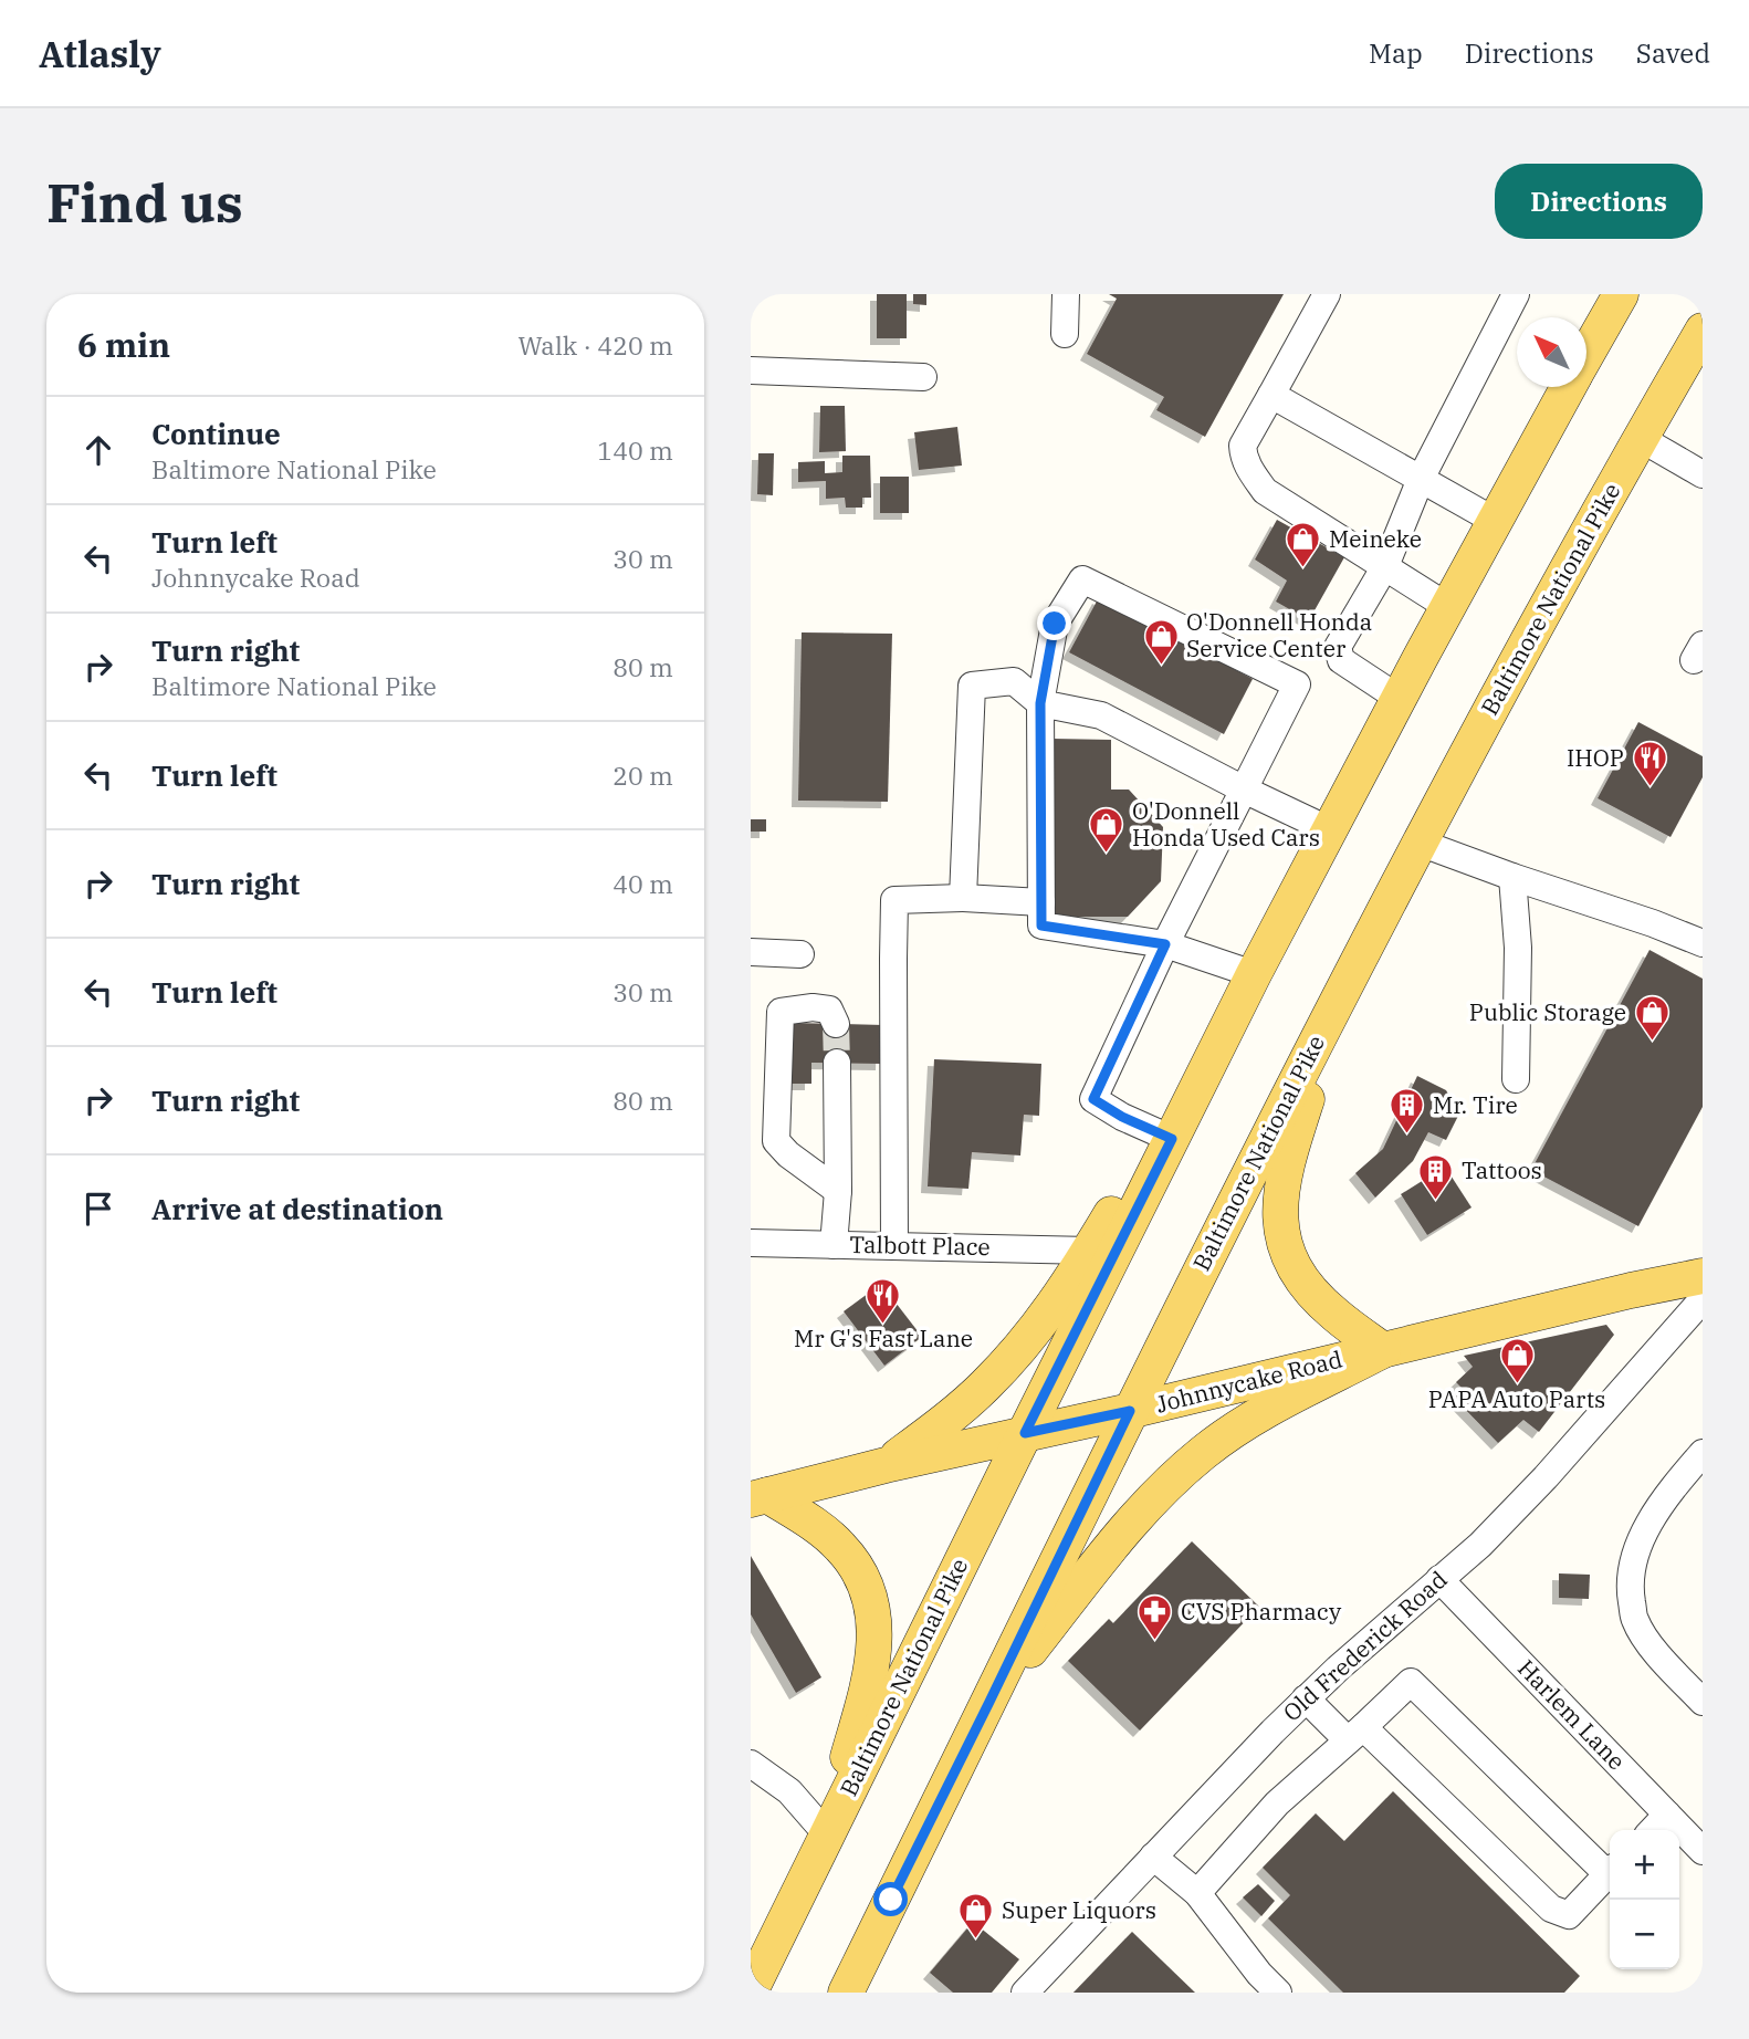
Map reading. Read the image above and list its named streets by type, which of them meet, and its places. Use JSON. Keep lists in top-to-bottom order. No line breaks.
{"streets":{"main road":["Baltimore National Pike","Johnnycake Road"],"street":["Talbott Place","Old Frederick Road","Harlem Lane"]},"crossings":[["Baltimore National Pike","Johnnycake Road"],["Old Frederick Road","Harlem Lane"]],"places":{"shop":["Meineke","O'Donnell Honda Service Center","O'Donnell Honda Used Cars","Public Storage","PAPA Auto Parts","Super Liquors"],"restaurant":["IHOP","Mr G's Fast Lane"],"building":["Mr. Tire","Tattoos"],"pharmacy":["CVS Pharmacy"]},"north":"top left","page":{"header":"Atlasly","nav":["Map","Directions","Saved"],"buttons":"Directions","title":"Find us","heading":["6 min","Walk · 420 m"],"list":[["Continue","Baltimore National Pike","140 m"],["Turn left","Johnnycake Road","30 m"],["Turn right","Baltimore National Pike","80 m"],["Turn left","20 m"],["Turn right","40 m"],["Turn left","30 m"],["Turn right","80 m"],"Arrive at destination"],"map_buttons":["+","−"]}}
